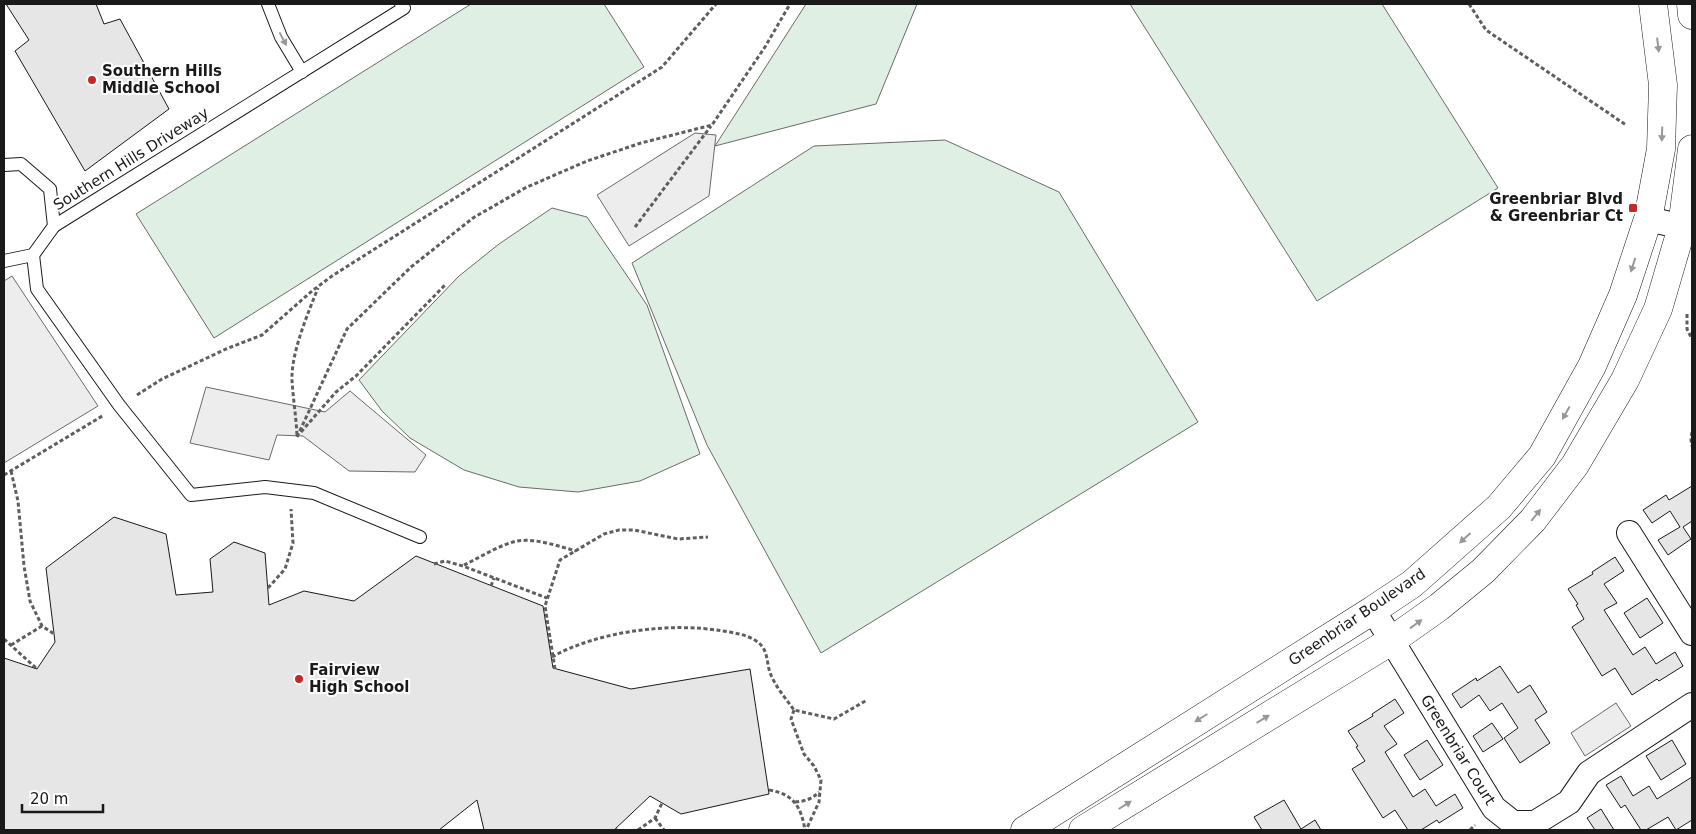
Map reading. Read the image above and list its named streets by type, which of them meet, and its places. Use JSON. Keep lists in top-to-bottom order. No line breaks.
{"streets":{"street":["Greenbriar Boulevard","Greenbriar Court"],"lane":["Southern Hills Driveway"]},"crossings":[["Greenbriar Boulevard","Greenbriar Court"]],"places":{"other":["Southern Hills Middle School","Fairview High School"],"transit":["Greenbriar Blvd & Greenbriar Ct"]},"scale_bar":"20 m"}
